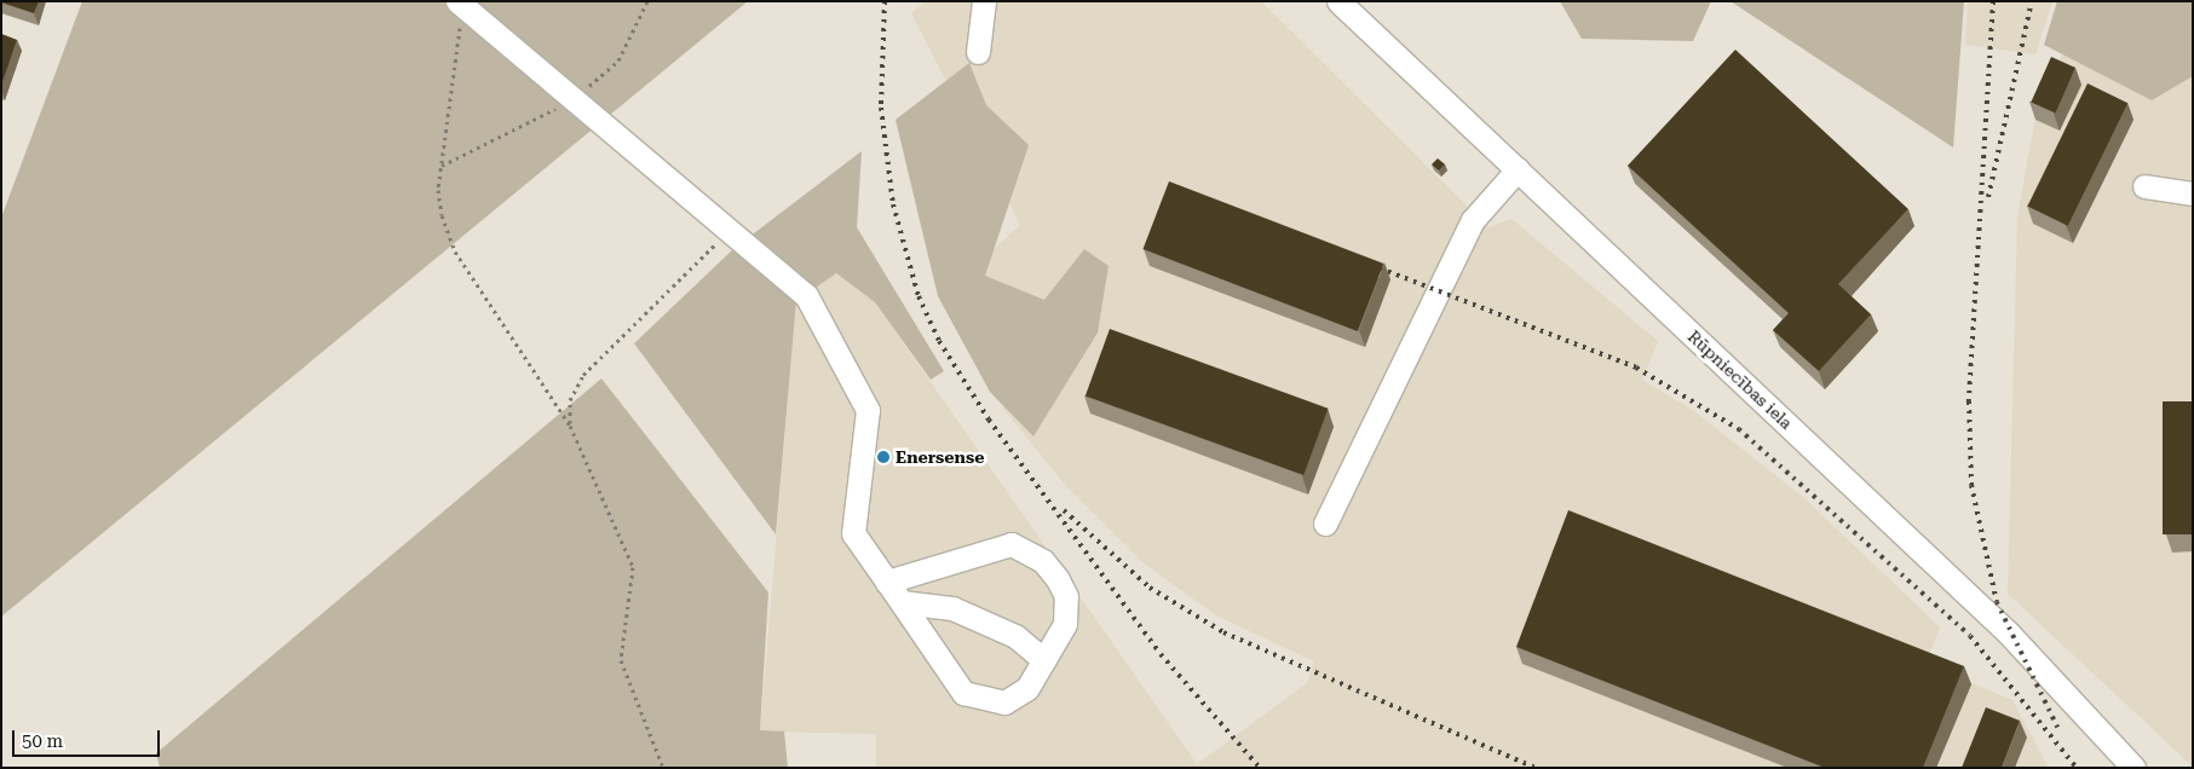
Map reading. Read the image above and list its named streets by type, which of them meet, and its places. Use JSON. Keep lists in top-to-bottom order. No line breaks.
{"streets":{"street":["Rūpniecības iela"]},"places":["Enersense"],"scale_bar":"50 m"}
